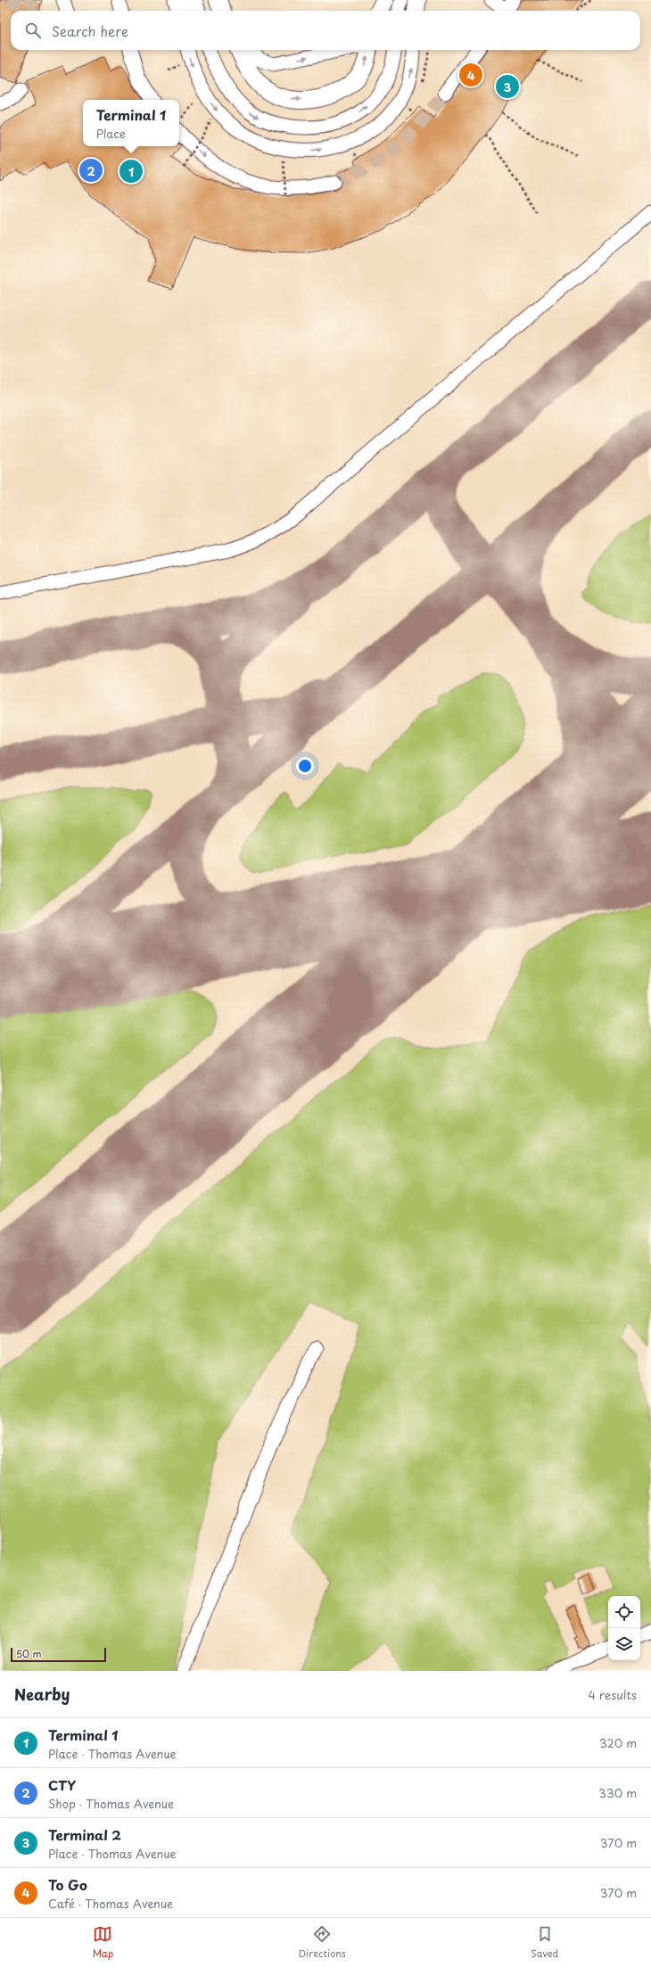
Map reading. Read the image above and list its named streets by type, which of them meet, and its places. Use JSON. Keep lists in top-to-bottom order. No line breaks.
{"scale_bar":"50 m","page":{"search":"Search here","pins":["4","3","2","1"],"popup":["Terminal 1","Place"],"scale":"50 m","heading":["Nearby","4 results"],"list":[{"mark":"1","name":"Terminal 1","note":"Place · Thomas Avenue","value":"320 m"},{"mark":"2","name":"CTY","note":"Shop · Thomas Avenue","value":"330 m"},{"mark":"3","name":"Terminal 2","note":"Place · Thomas Avenue","value":"370 m"},{"mark":"4","name":"To Go","note":"Café · Thomas Avenue","value":"370 m"}],"nav":["Map","Directions","Saved"]}}
